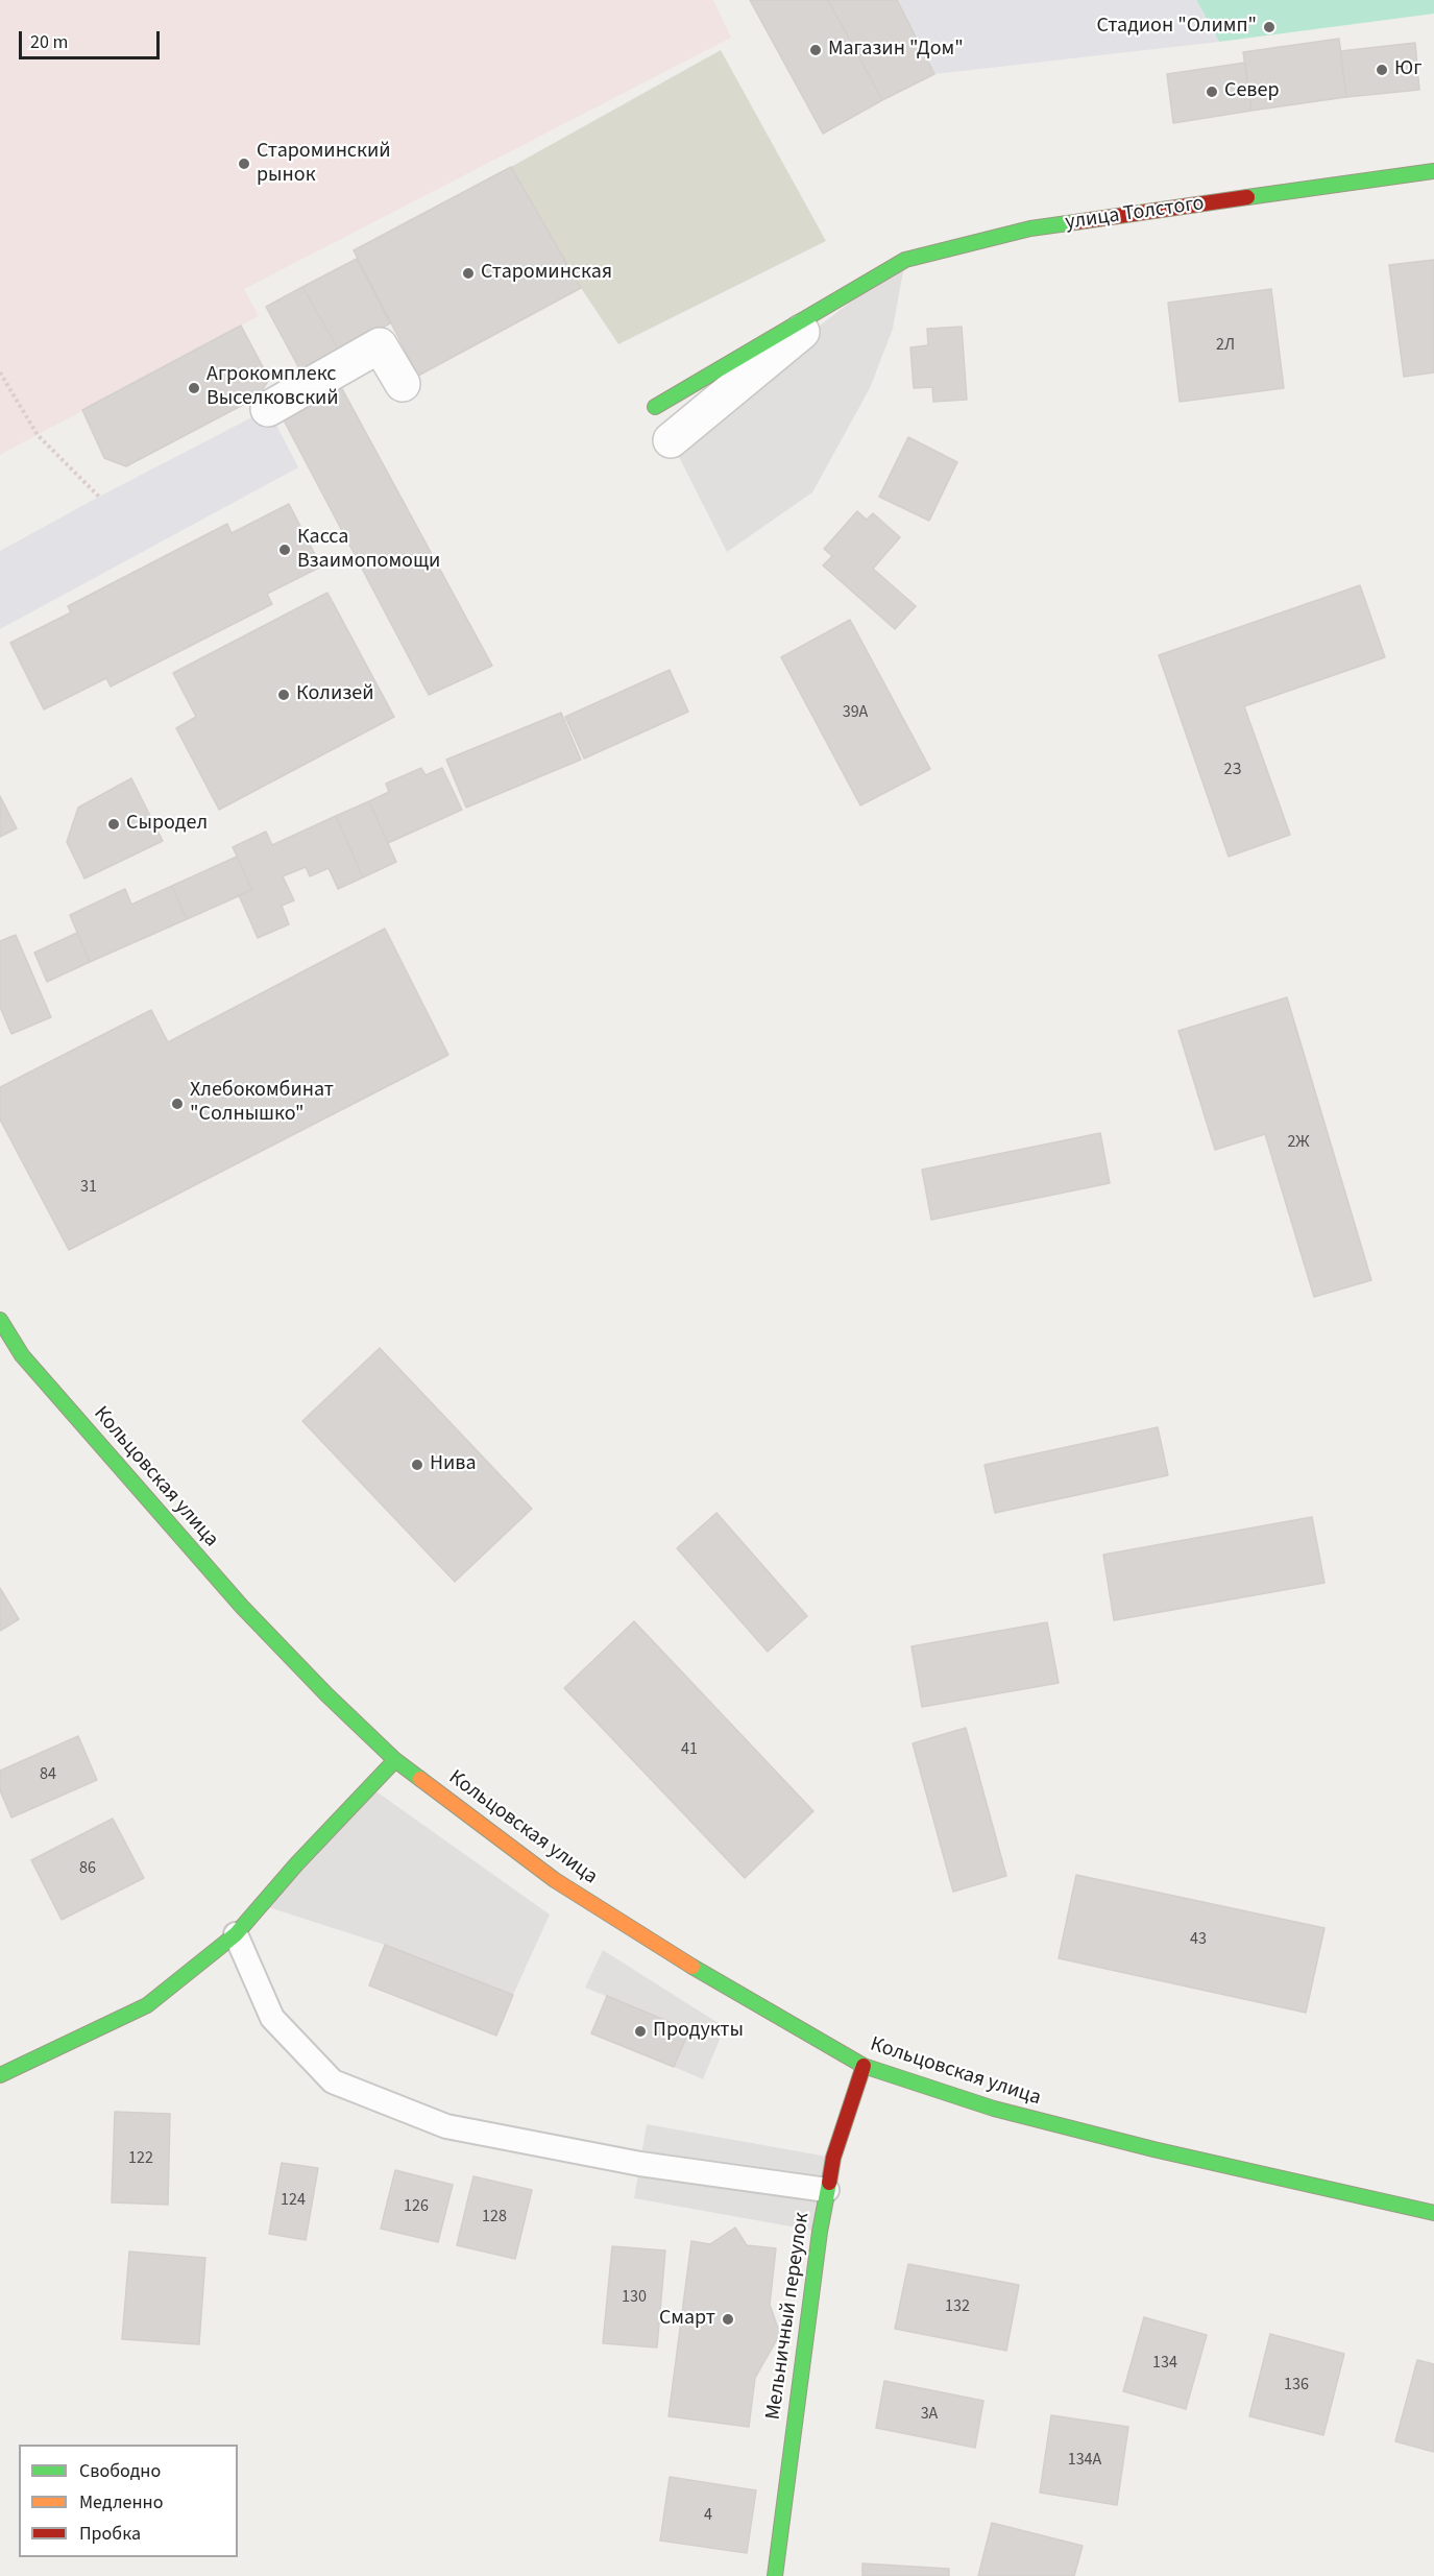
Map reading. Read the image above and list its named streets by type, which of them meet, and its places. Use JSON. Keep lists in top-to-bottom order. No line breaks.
{"streets":{"street":["улица Толстого","Кольцовская улица","Мельничный переулок"]},"crossings":[["Кольцовская улица","Мельничный переулок"]],"places":["Стадион \"Олимп\"","Магазин \"Дом\"","Юг","Север","Староминский рынок","Староминская","Агрокомплекс Выселковский","Касса Взаимопомощи","Колизей","Сыродел","Хлебокомбинат \"Солнышко\"","Нива","Продукты","Смарт"],"house_numbers":["2Л","39А","2З","2Ж","31","41","84","86","43","122","124","126","128","130","132","134","136","3А","134А","4"],"legend":["Свободно","Медленно","Пробка"],"scale_bar":"20 m"}
